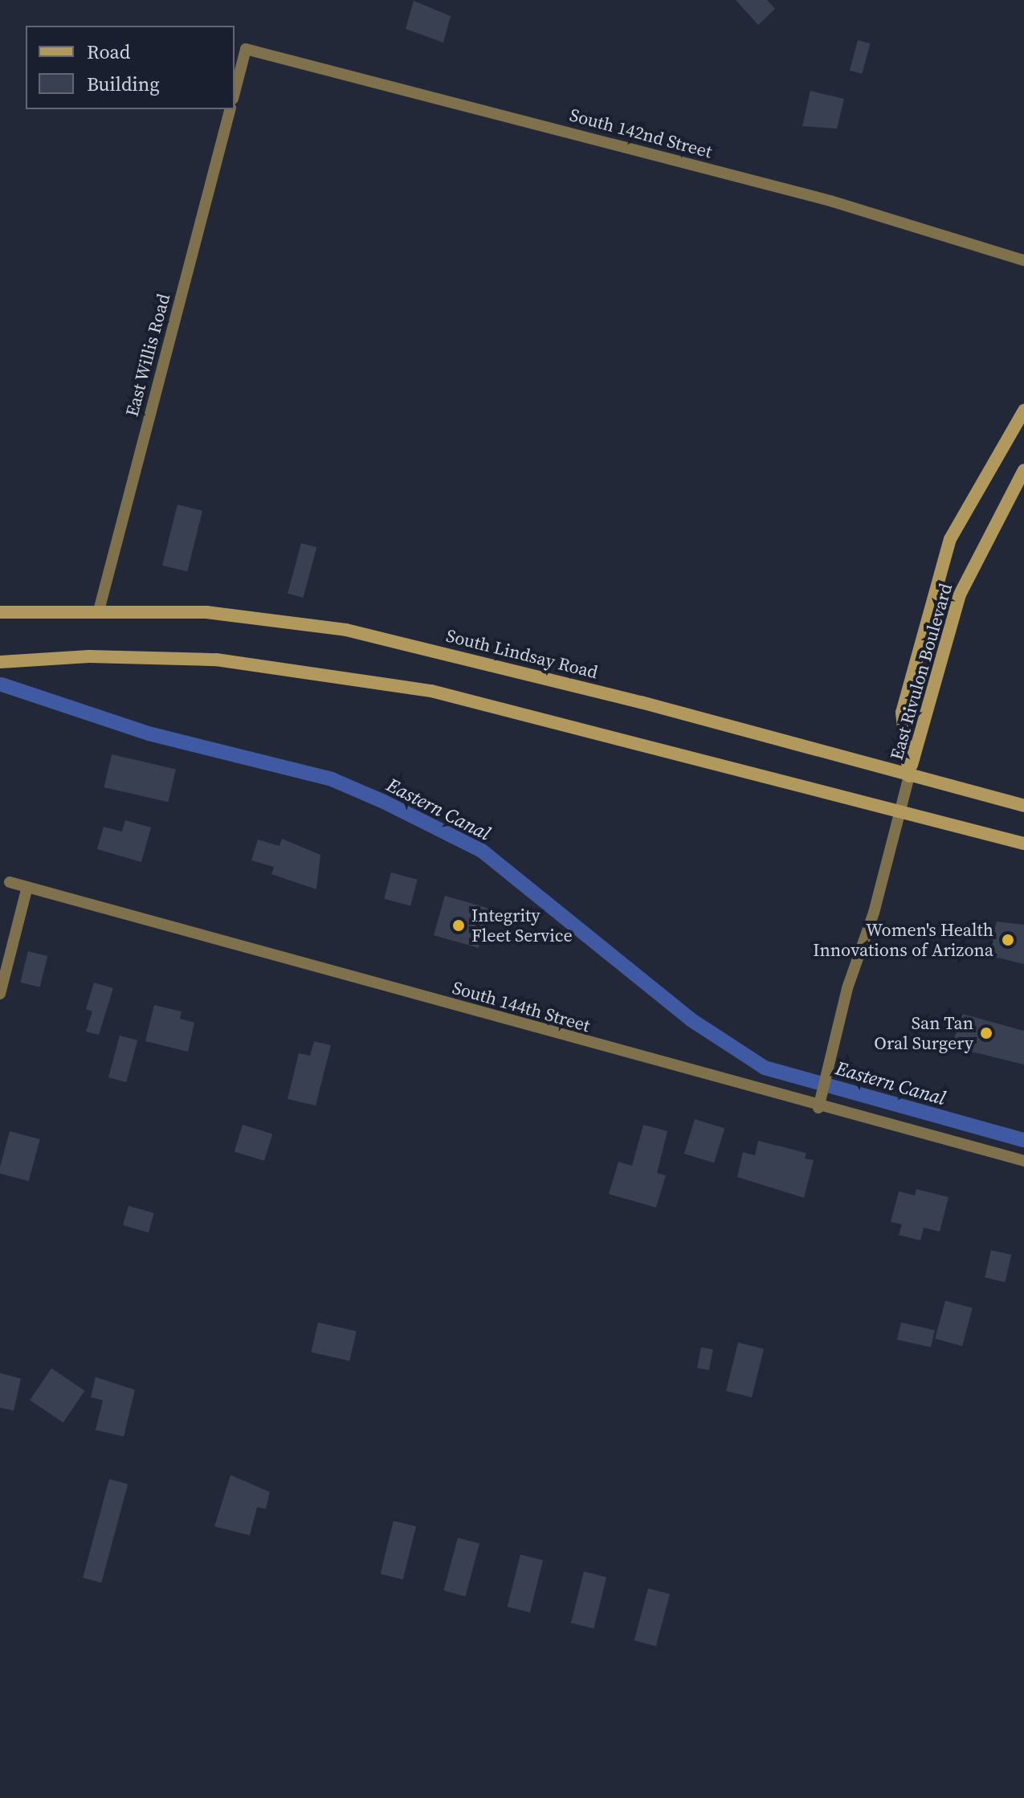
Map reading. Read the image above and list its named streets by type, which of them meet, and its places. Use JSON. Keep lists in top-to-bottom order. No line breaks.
{"streets":{"main road":["South Lindsay Road","East Rivulon Boulevard"],"street":["South 142nd Street","East Willis Road","South 144th Street"]},"crossings":[["East Willis Road","South Lindsay Road"],["South Lindsay Road","East Rivulon Boulevard"]],"water":["Eastern Canal"],"places":["Integrity Fleet Service","Women's Health Innovations of Arizona","San Tan Oral Surgery"],"legend":["Road","Building"]}
